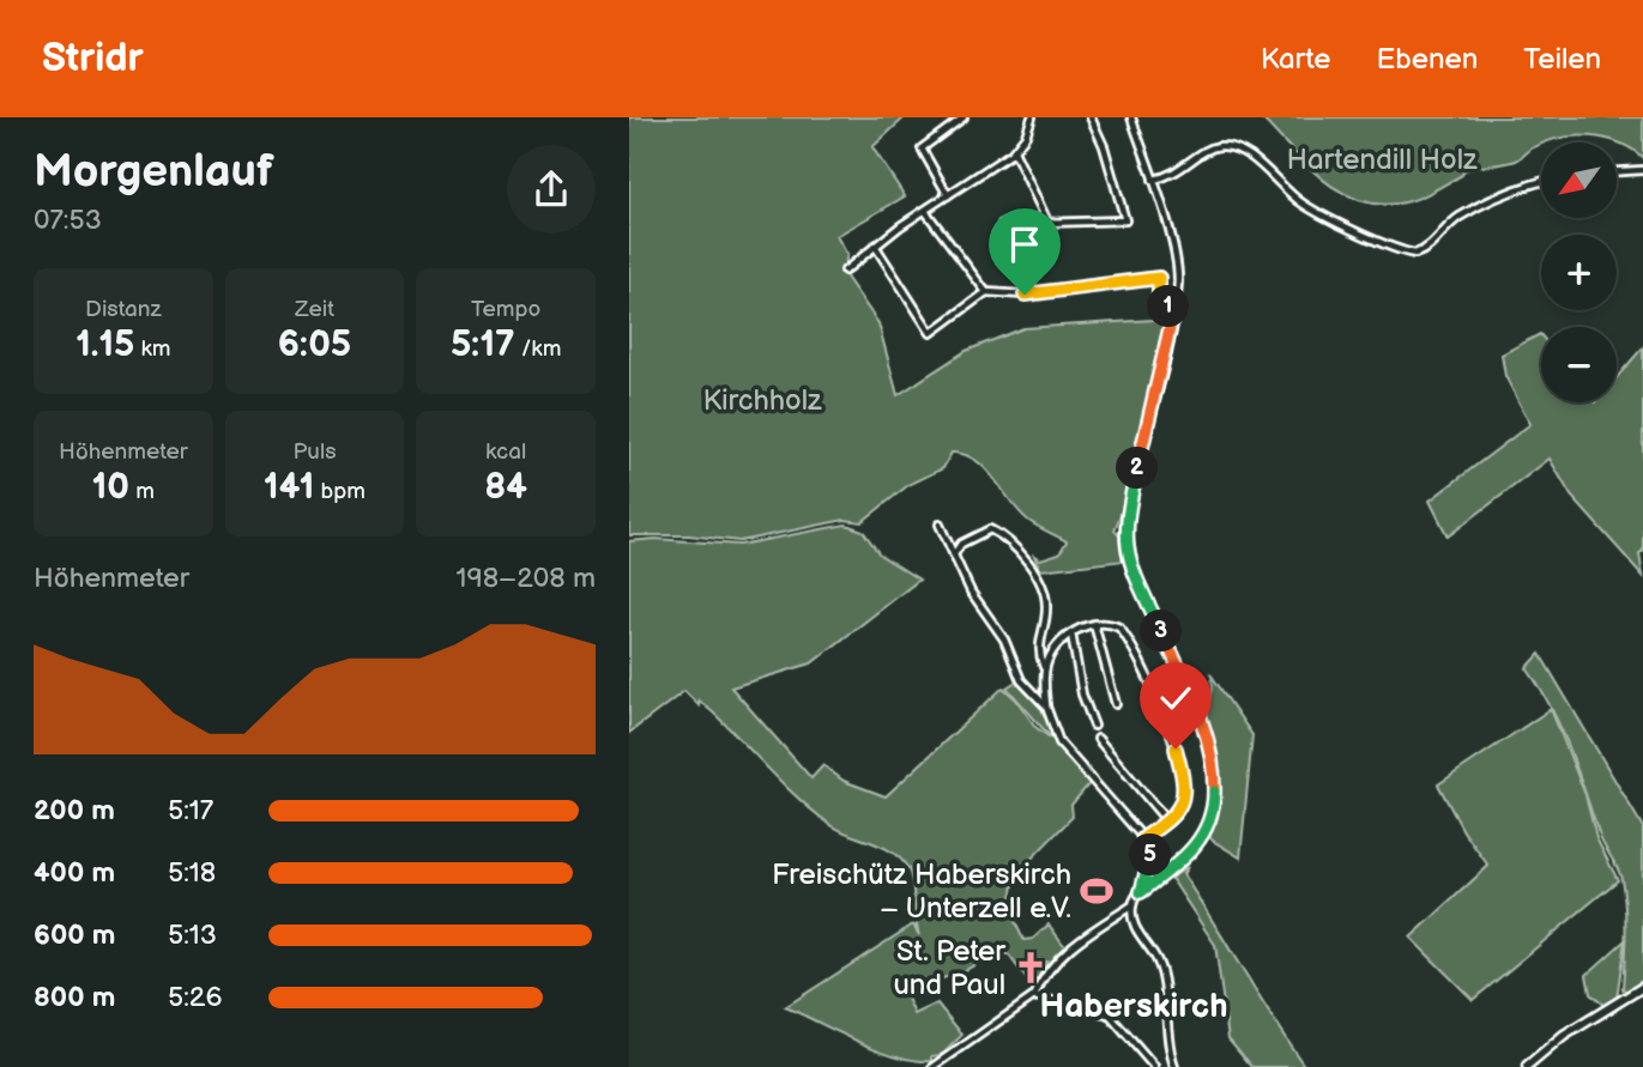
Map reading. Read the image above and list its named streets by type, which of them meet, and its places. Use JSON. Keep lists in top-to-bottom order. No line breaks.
{"districts":["Haberskirch"],"parks":["Hartendill Holz","Kirchholz"],"places":{"sports":["Freischütz Haberskirch – Unterzell e.V."],"church":["St. Peter und Paul"]},"north":"bottom left","page":{"header":"Stridr","nav":["Karte","Ebenen","Teilen"],"heading":["Morgenlauf","07:53"],"map_buttons":["+","−"],"stats":[["Distanz","1.15 km"],["Zeit","6:05"],["Tempo","5:17 /km"],["Höhenmeter","10 m"],["Puls","141 bpm"],["kcal","84"]],"pins":["1","2","3","5"],"chart":["Höhenmeter","198–208 m"],"list":[{"name":"200 m","note":"5:17"},{"name":"400 m","note":"5:18"},{"name":"600 m","note":"5:13"},{"name":"800 m","note":"5:26"}]}}
